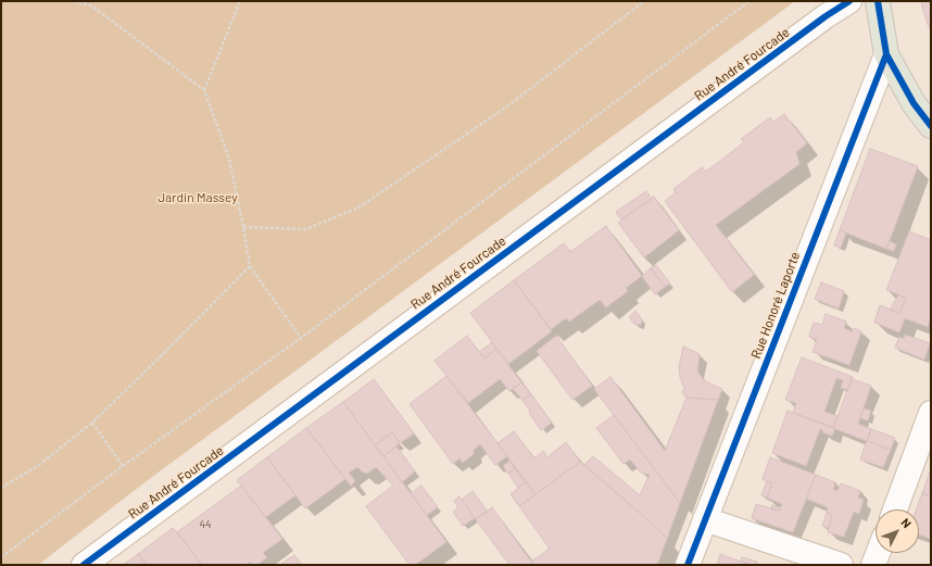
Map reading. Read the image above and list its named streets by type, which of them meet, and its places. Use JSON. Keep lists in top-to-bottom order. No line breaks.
{"streets":{"street":["Rue André Fourcade","Rue Honoré Laporte"]},"parks":["Jardin Massey"],"house_numbers":["44"],"north":"top right"}
